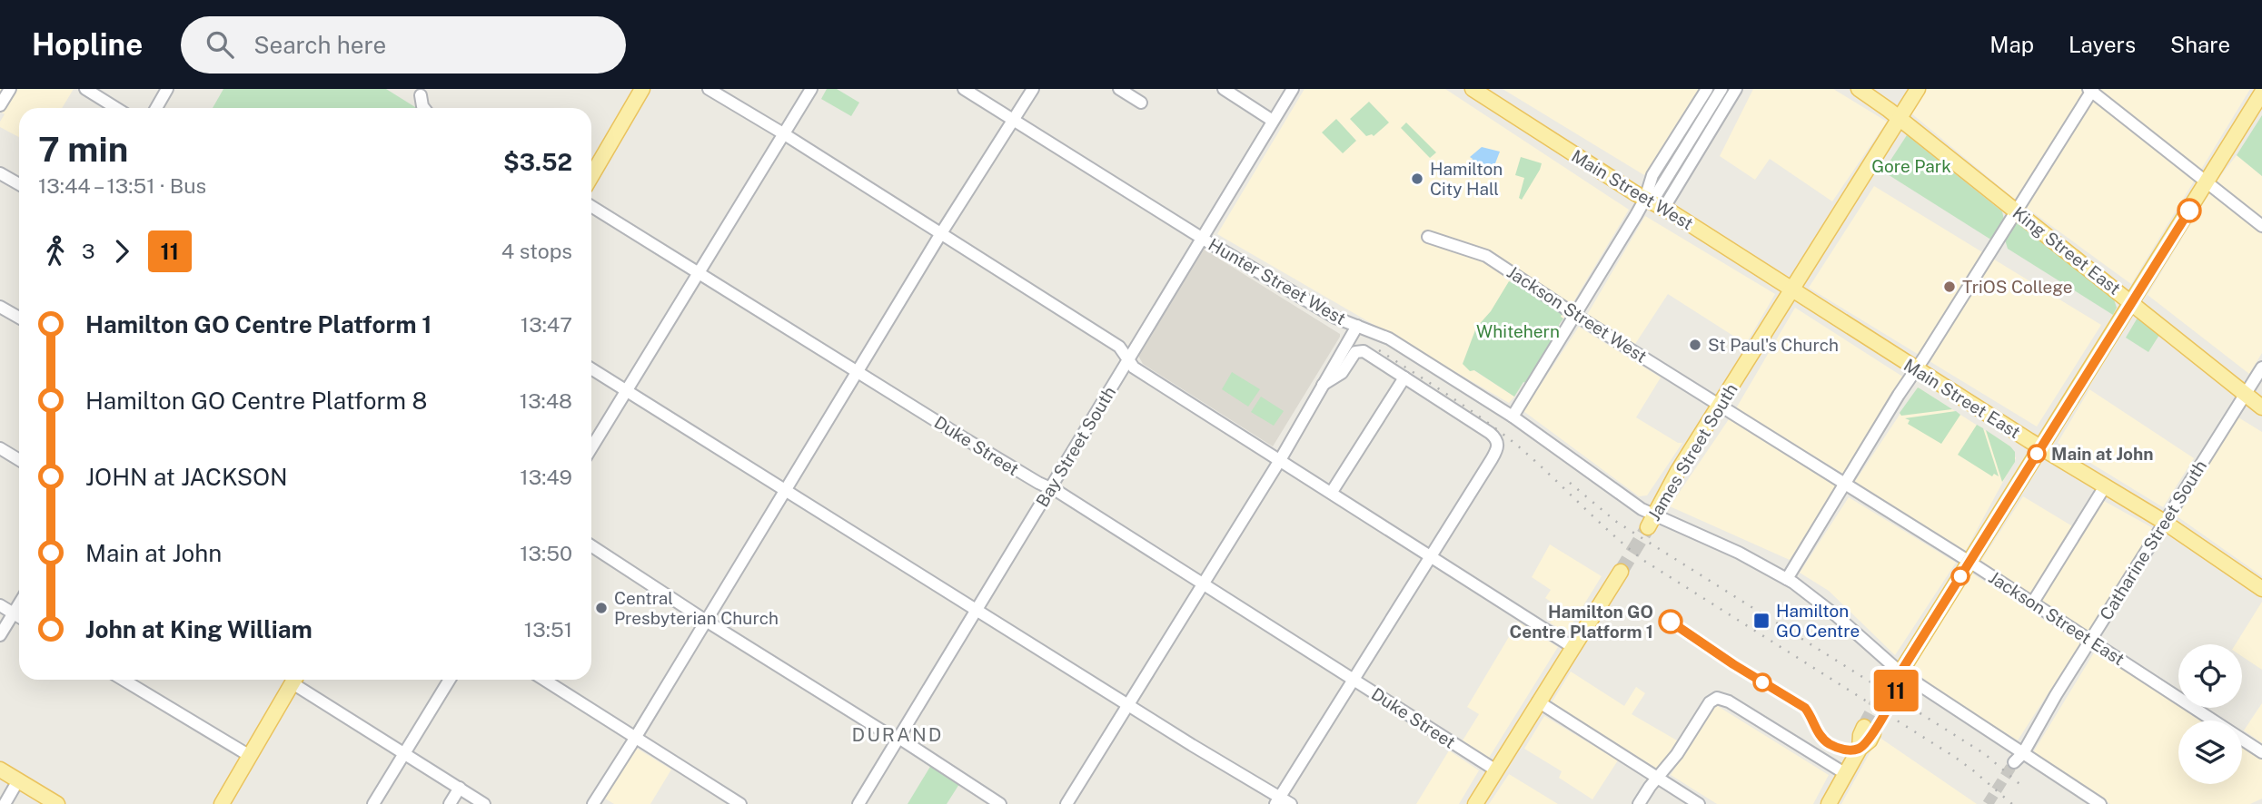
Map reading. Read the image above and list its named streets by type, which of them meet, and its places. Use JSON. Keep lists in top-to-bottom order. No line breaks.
{"streets":{"main road":["Main Street West","King Street East","Main Street East","James Street South"],"street":["Hunter Street West","Jackson Street West","Duke Street","Bay Street South","Catharine Street South","Jackson Street East"]},"crossings":[["Main Street West","Main Street East"],["Main Street West","James Street South"],["King Street East","James Street South"],["King Street East","Catharine Street South"],["Hunter Street West","Bay Street South"],["Hunter Street West","James Street South"],["Hunter Street West","Catharine Street South"],["Jackson Street West","James Street South"],["Jackson Street West","Jackson Street East"],["Main Street East","James Street South"],["Main Street East","Catharine Street South"],["Duke Street","Bay Street South"],["James Street South","Jackson Street East"],["Catharine Street South","Jackson Street East"]],"districts":["DURAND"],"parks":["Gore Park","Whitehern"],"places":{"other":["Hamilton City Hall","TriOS College","St Paul's Church","Main at John","Central Presbyterian Church","Hamilton GO Centre Platform 1"],"transit":["Hamilton GO Centre"]},"lines":["bus line 11"],"page":{"header":"Hopline","search":"Search here","nav":["Map","Layers","Share"],"on_map":"11","heading":["7 min","13:44 – 13:51 · Bus","$3.52"],"legs":["3","11","4 stops"],"list":[{"name":"Hamilton GO Centre Platform 1","value":"13:47"},{"name":"Hamilton GO Centre Platform 8","value":"13:48"},{"name":"JOHN at JACKSON","value":"13:49"},{"name":"Main at John","value":"13:50"},{"name":"John at King William","value":"13:51"}]}}
